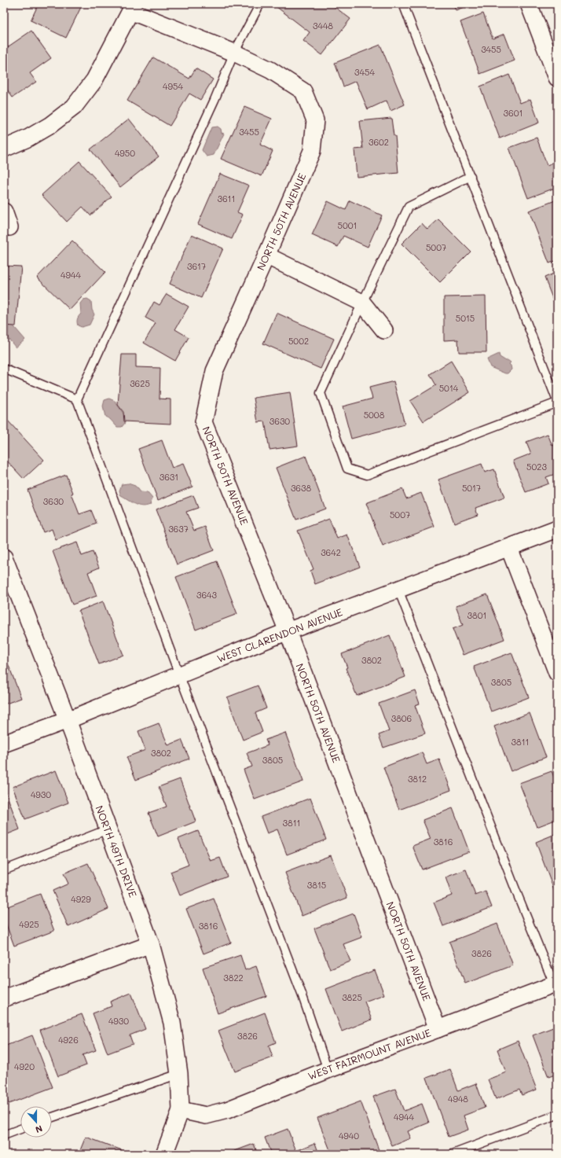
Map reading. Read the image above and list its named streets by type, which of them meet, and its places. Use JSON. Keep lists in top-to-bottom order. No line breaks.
{"streets":{"street":["NORTH 50TH AVENUE","WEST CLARENDON AVENUE","NORTH 49TH DRIVE","WEST FAIRMOUNT AVENUE"]},"crossings":[["NORTH 50TH AVENUE","WEST CLARENDON AVENUE"],["NORTH 50TH AVENUE","WEST FAIRMOUNT AVENUE"],["WEST CLARENDON AVENUE","NORTH 49TH DRIVE"],["NORTH 49TH DRIVE","WEST FAIRMOUNT AVENUE"]],"house_numbers":["3448","3455","3454","4954","3601","3455","3602","4950","3611","5001","5007","3617","4944","5015","5002","3625","5014","5008","3630","5023","3631","3638","5017","3630","5007","3637","3642","3643","3801","3802","3805","3806","3811","3802","3805","3812","4930","3811","3816","3815","4929","4925","3816","3826","3822","3825","4930","3826","4926","4920","4948","4944","4940"],"north":"bottom"}
